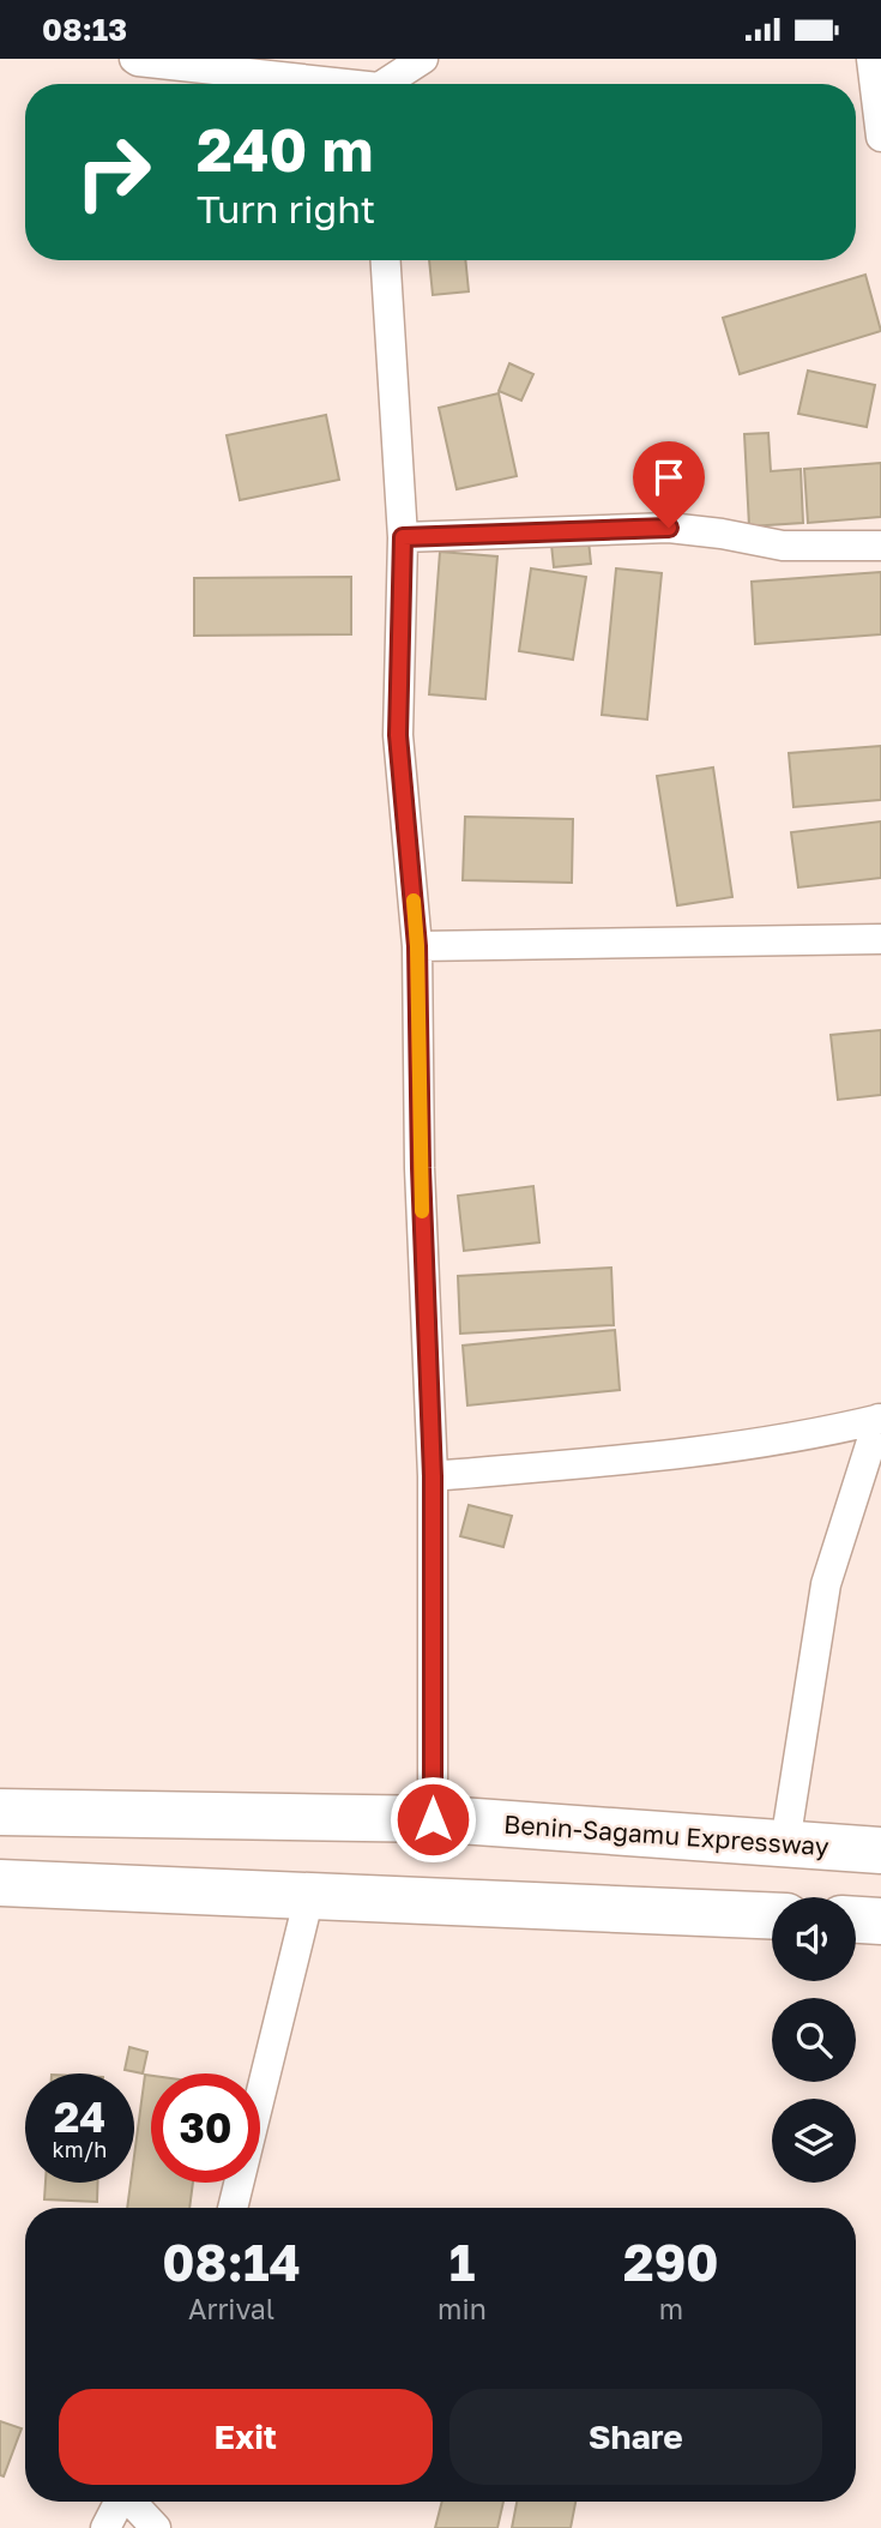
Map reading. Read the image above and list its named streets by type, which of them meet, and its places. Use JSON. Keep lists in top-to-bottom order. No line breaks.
{"streets":{"highway":["Benin-Sagamu Expressway"]},"page":{"status":"08:13","turn":["240 m","Turn right"],"speed":"24 km/h","limit":"30","eta":["08:14","Arrival","1","min","290","m"],"buttons":["Exit","Share"]}}
